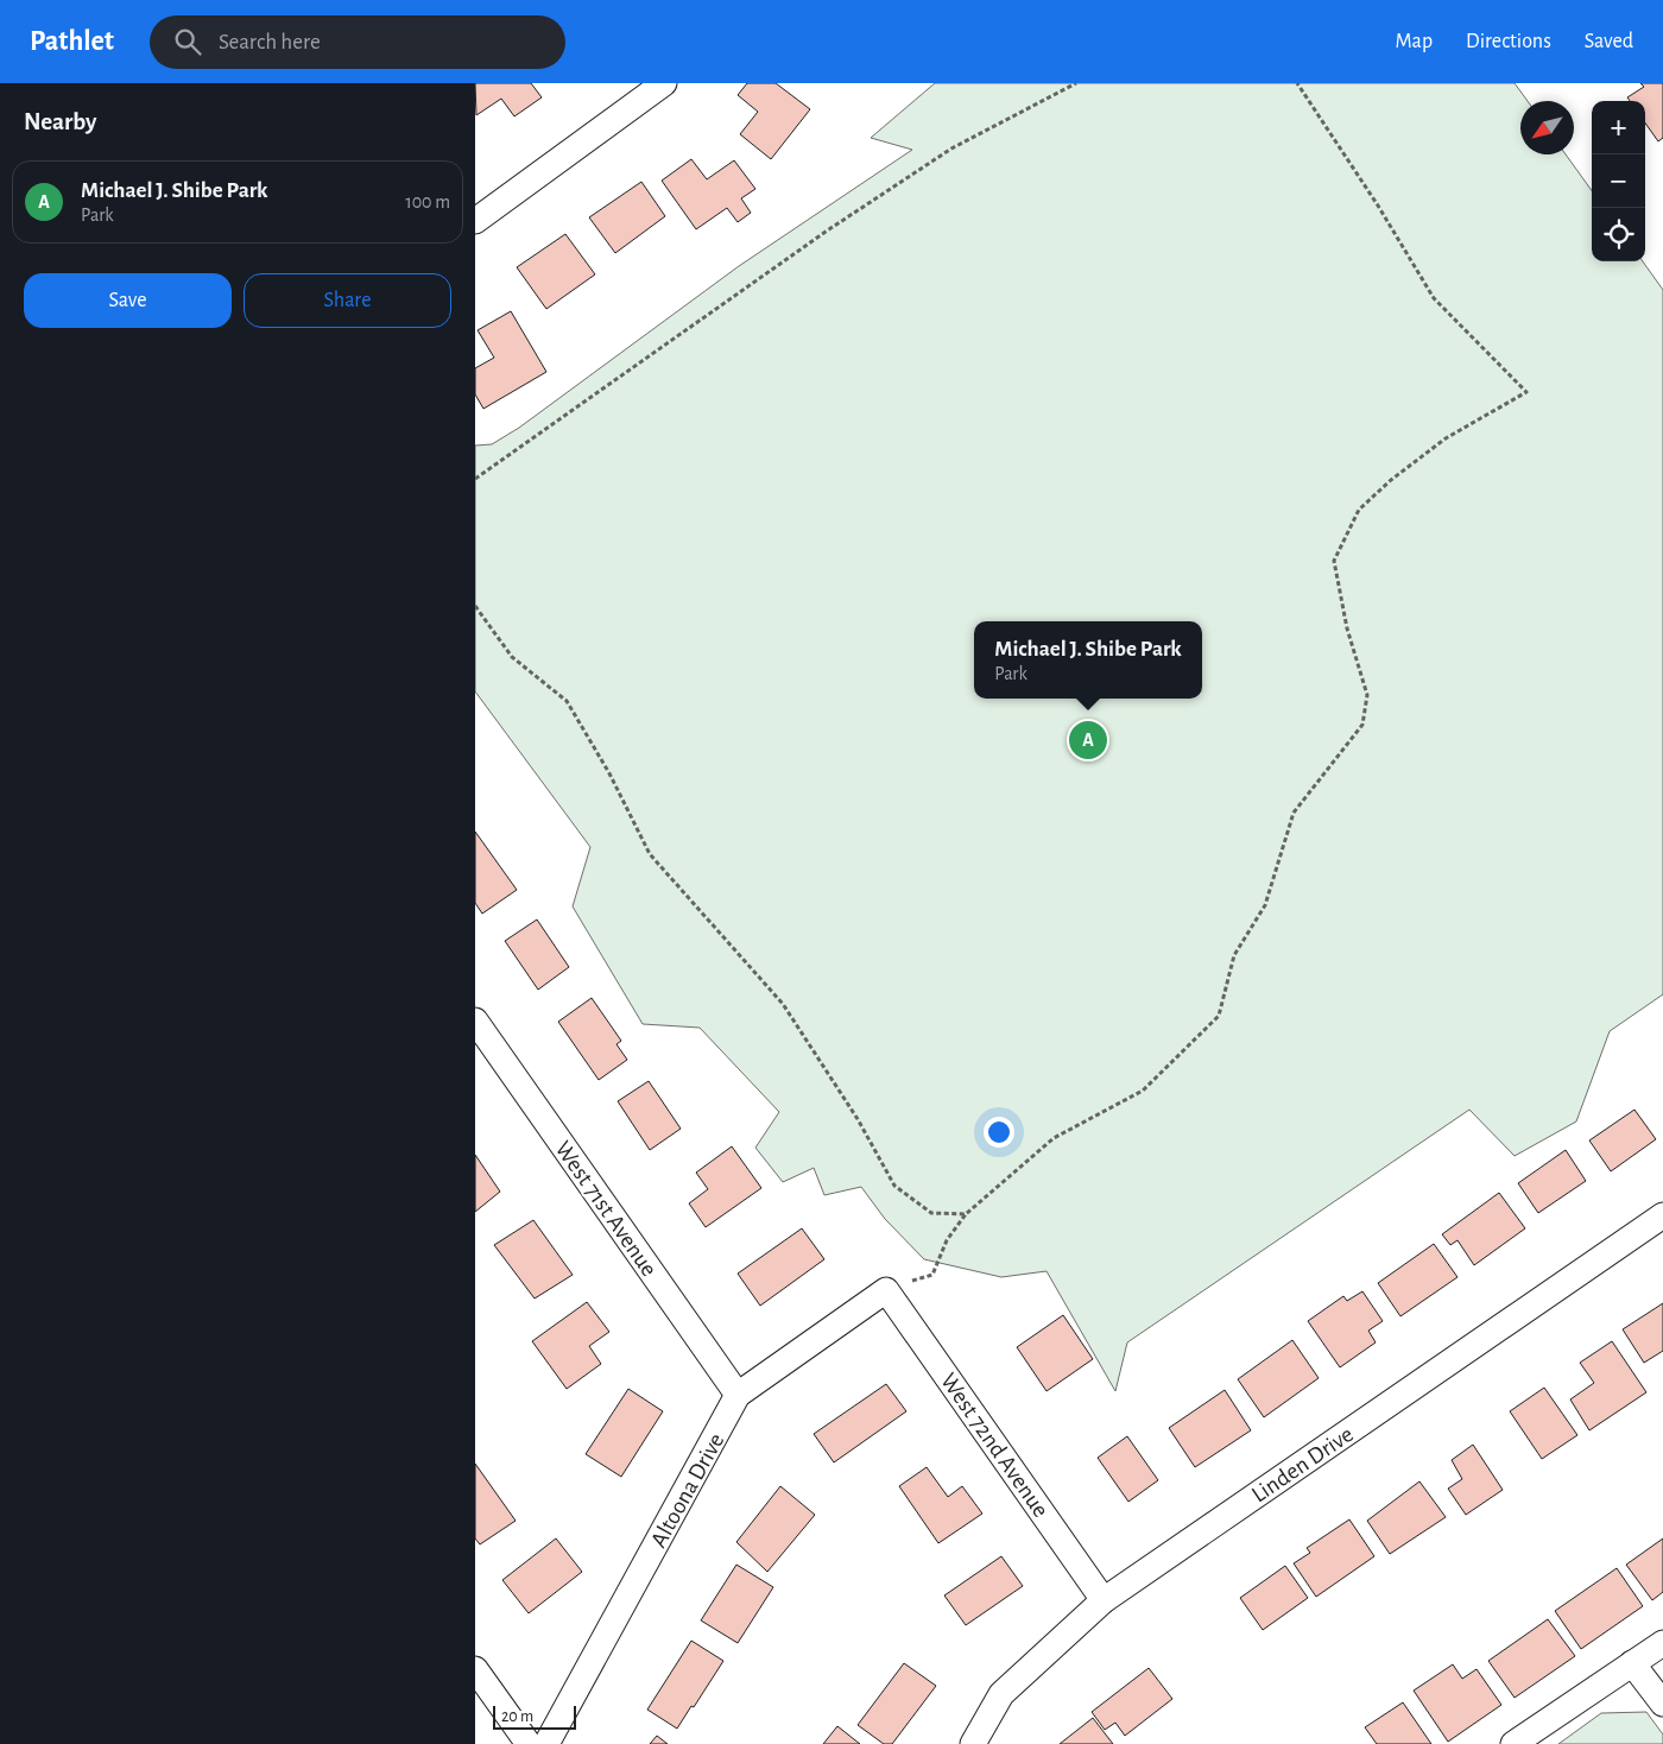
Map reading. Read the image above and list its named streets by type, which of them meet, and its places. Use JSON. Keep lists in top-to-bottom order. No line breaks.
{"streets":{"street":["West 71st Avenue","West 72nd Avenue","Linden Drive","Altoona Drive"]},"crossings":[["West 71st Avenue","Altoona Drive"],["West 72nd Avenue","Linden Drive"],["West 72nd Avenue","Altoona Drive"]],"scale_bar":"20 m","north":"bottom left","page":{"header":"Pathlet","search":"Search here","nav":["Map","Directions","Saved"],"heading":"Nearby","map_buttons":["+","−"],"list":[{"mark":"A","name":"Michael J. Shibe Park","note":"Park","value":"100 m"}],"buttons":["Save","Share"],"popup":["Michael J. Shibe Park","Park"],"pins":"A","scale":"20 m"}}
